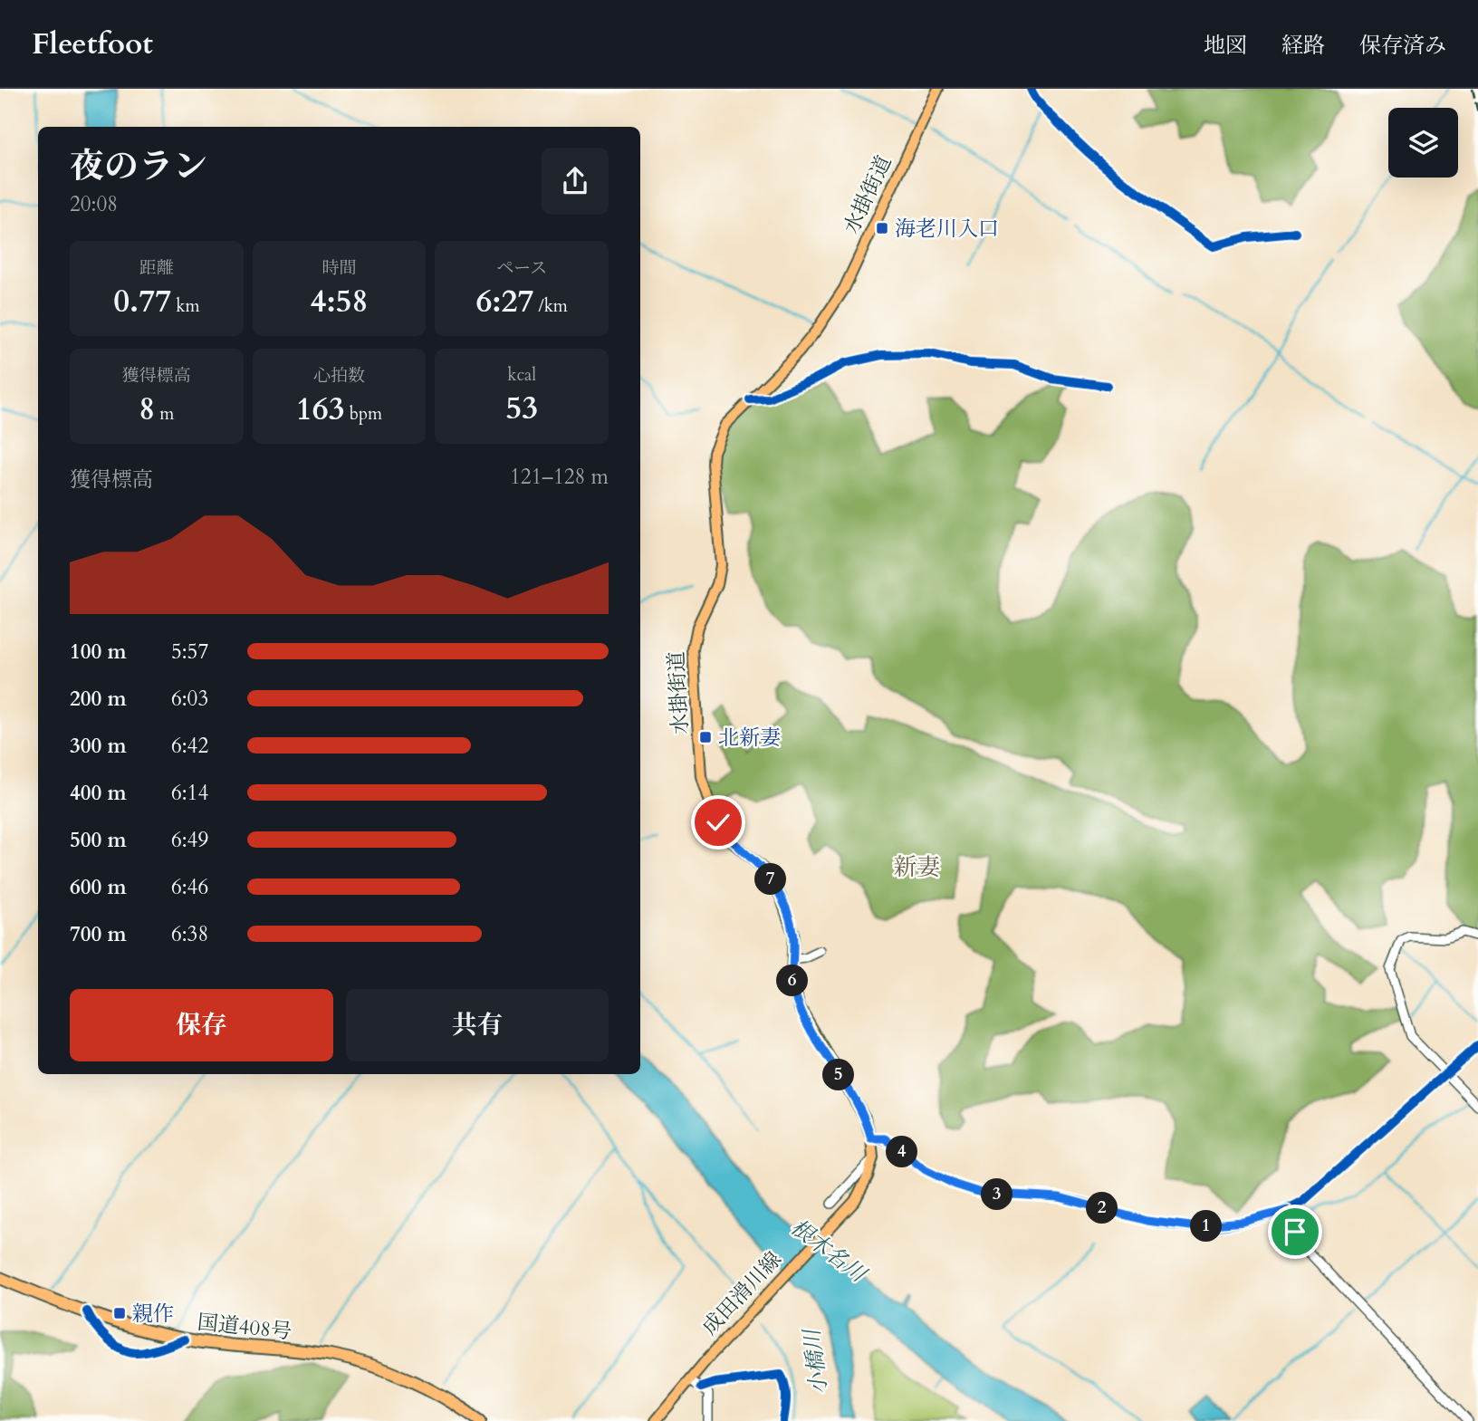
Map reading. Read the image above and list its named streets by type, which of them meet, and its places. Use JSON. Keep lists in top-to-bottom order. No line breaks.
{"streets":{"highway":["国道408号"],"main road":["水掛街道","成田滑川線"]},"crossings":[["水掛街道","成田滑川線"]],"districts":["新妻"],"water":["根木名川","小橋川"],"places":{"transit":["海老川入口","北新妻","親作"]},"page":{"header":"Fleetfoot","nav":["地図","経路","保存済み"],"heading":["夜のラン","20:08"],"stats":[["距離","0.77 km"],["時間","4:58"],["ペース","6:27 /km"],["獲得標高","8 m"],["心拍数","163 bpm"],["kcal","53"]],"chart":["獲得標高","121–128 m"],"list":[{"name":"100 m","note":"5:57"},{"name":"200 m","note":"6:03"},{"name":"300 m","note":"6:42"},{"name":"400 m","note":"6:14"},{"name":"500 m","note":"6:49"},{"name":"600 m","note":"6:46"},{"name":"700 m","note":"6:38"}],"pins":["7","6","5","4","3","2","1"],"buttons":["保存","共有"]}}
